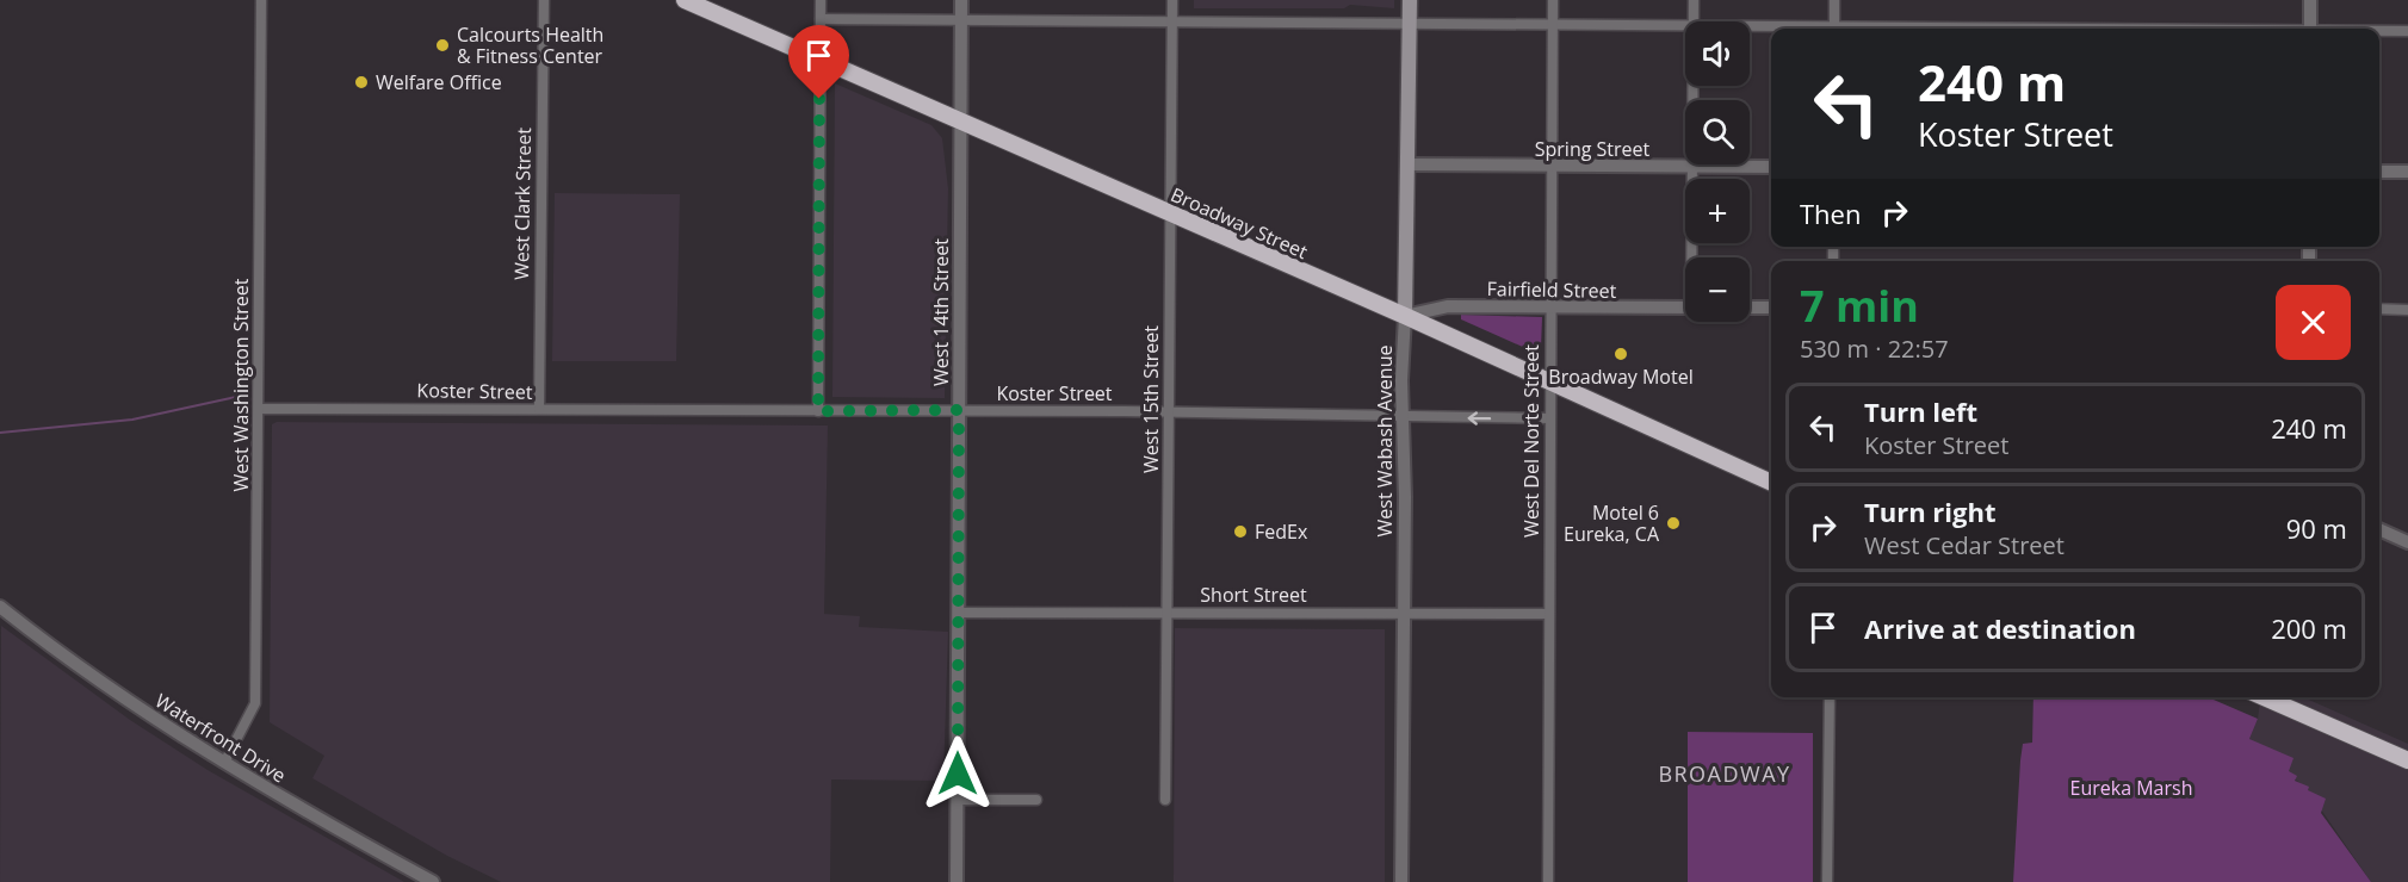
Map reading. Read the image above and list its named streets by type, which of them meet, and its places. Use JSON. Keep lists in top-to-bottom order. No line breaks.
{"streets":{"highway":["Broadway Street"],"main road":["West Wabash Avenue"],"street":["Spring Street","West Clark Street","Fairfield Street","West 14th Street","West Washington Street","Koster Street","West 15th Street","West Del Norte Street","Short Street","Waterfront Drive"]},"crossings":[["Spring Street","West Wabash Avenue"],["Spring Street","West Del Norte Street"],["West Clark Street","Koster Street"],["Broadway Street","Fairfield Street"],["Broadway Street","West 14th Street"],["Broadway Street","West 15th Street"],["Broadway Street","West Wabash Avenue"],["Broadway Street","West Del Norte Street"],["Fairfield Street","West Wabash Avenue"],["Fairfield Street","West Del Norte Street"],["West 14th Street","Koster Street"],["West 14th Street","Short Street"],["West Washington Street","Koster Street"],["West Washington Street","Waterfront Drive"],["Koster Street","West 15th Street"],["Koster Street","West Wabash Avenue"],["Koster Street","West Del Norte Street"],["West 15th Street","Short Street"],["West Wabash Avenue","Short Street"],["West Del Norte Street","Short Street"]],"districts":["BROADWAY"],"parks":["Eureka Marsh"],"places":["Calcourts Health & Fitness Center","Welfare Office","Broadway Motel","Motel 6 Eureka, CA","FedEx"],"page":{"map_buttons":["+","−"],"turn":["240 m","Koster Street"],"then":"Then","heading":["7 min","530 m · 22:57"],"list":[{"name":"Turn left","note":"Koster Street","value":"240 m"},{"name":"Turn right","note":"West Cedar Street","value":"90 m"},{"name":"Arrive at destination","value":"200 m"}]}}
